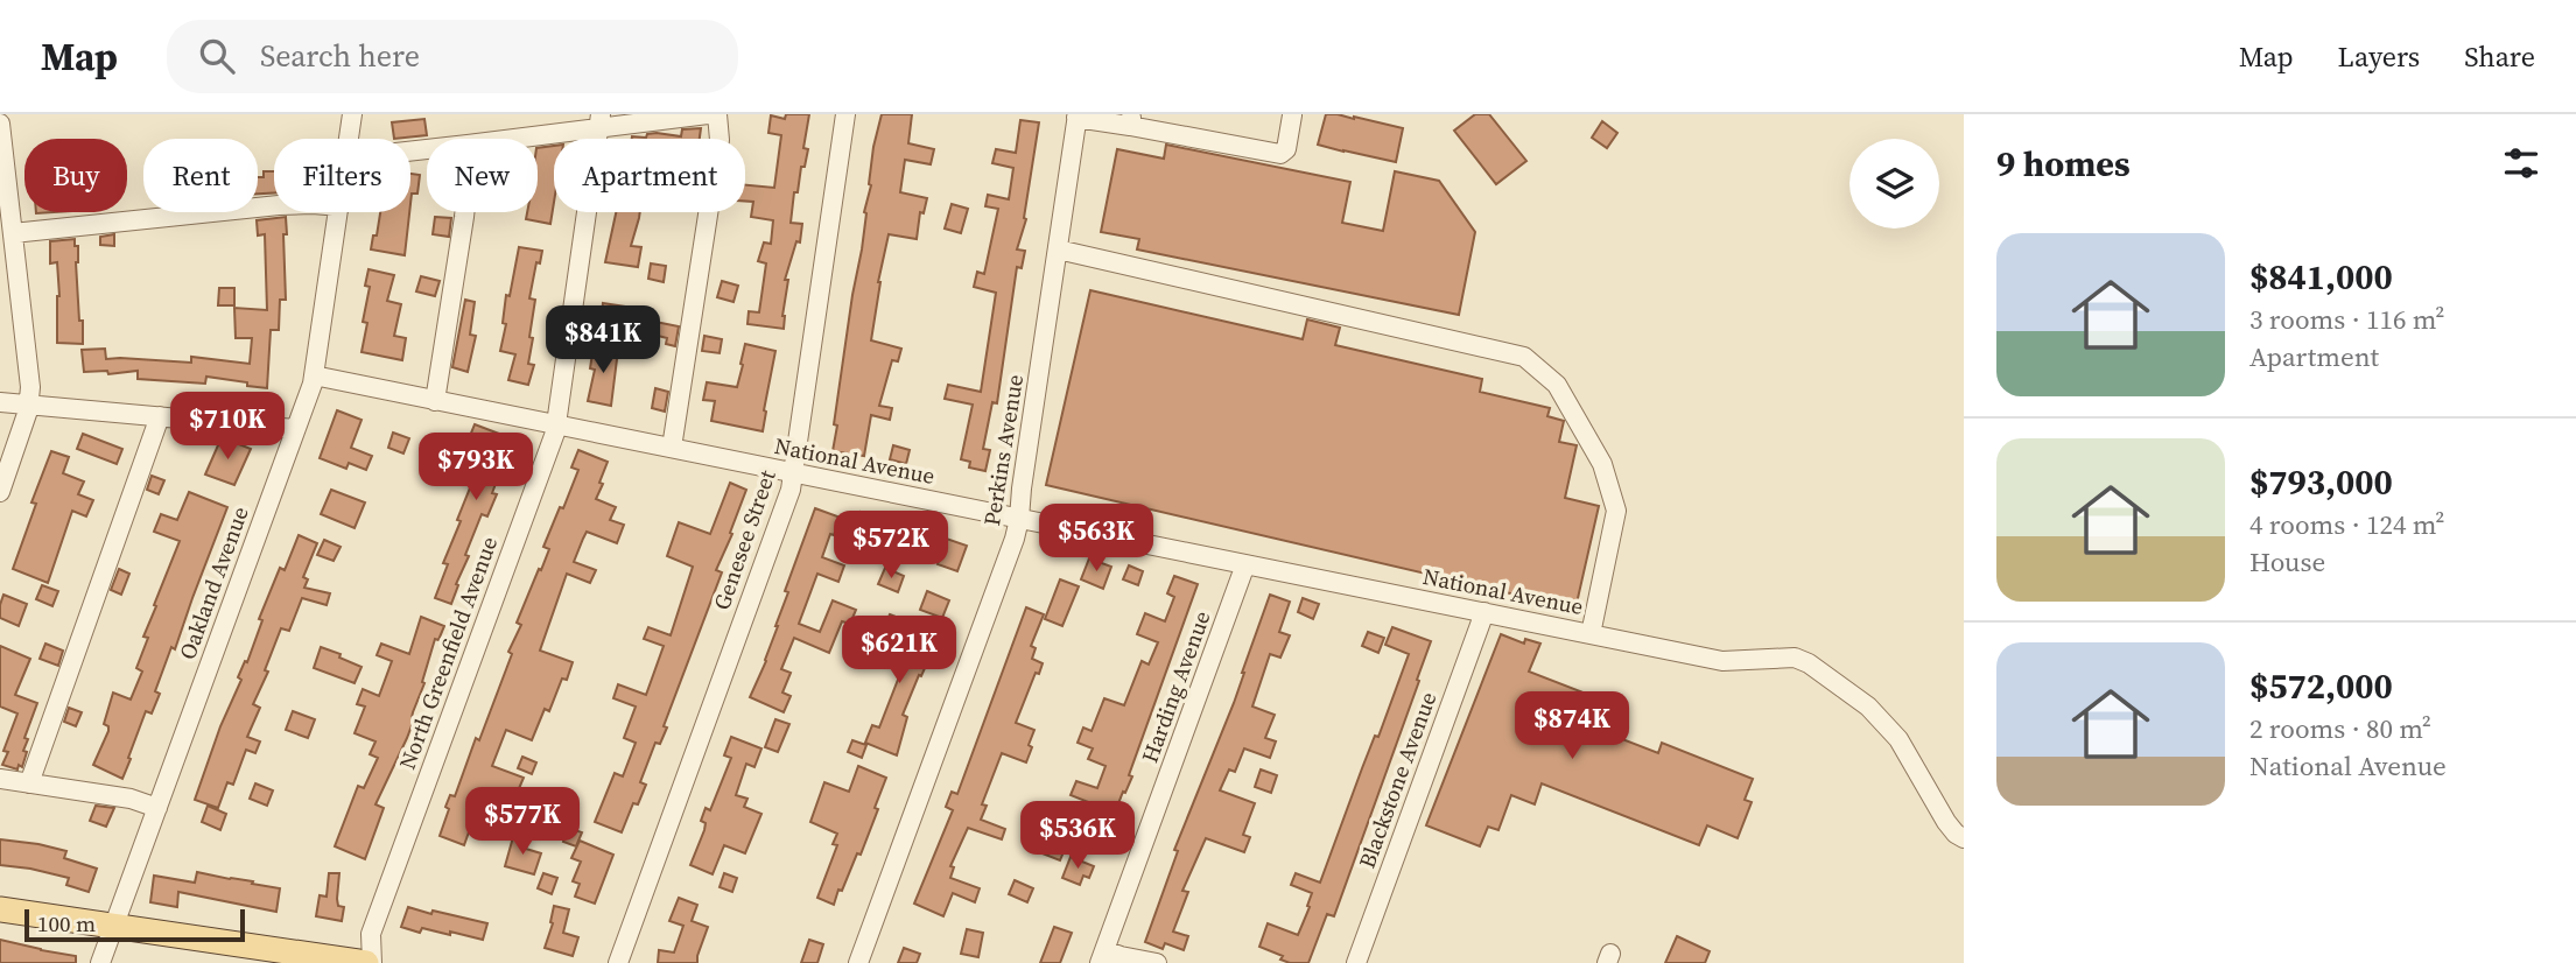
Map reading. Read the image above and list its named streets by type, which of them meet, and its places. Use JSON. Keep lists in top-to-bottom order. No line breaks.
{"streets":{"street":["Perkins Avenue","National Avenue","Genesee Street","Oakland Avenue","North Greenfield Avenue","Harding Avenue","Blackstone Avenue"]},"crossings":[["Perkins Avenue","National Avenue"],["National Avenue","Genesee Street"],["National Avenue","Oakland Avenue"],["National Avenue","North Greenfield Avenue"],["National Avenue","Harding Avenue"],["National Avenue","Blackstone Avenue"]],"scale_bar":"100 m","page":{"header":"Map","search":"Search here","nav":["Map","Layers","Share"],"heading":"9 homes","chip":["Buy","Rent","Filters","New","Apartment"],"list":[{"name":"$841,000","note":"3 rooms · 116 m² · Apartment"},{"name":"$793,000","note":"4 rooms · 124 m² · House"},{"name":"$572,000","note":"2 rooms · 80 m² · National Avenue"}],"price":["$841K","$710K","$793K","$563K","$572K","$621K","$874K","$577K","$536K"],"scale":"100 m"}}
